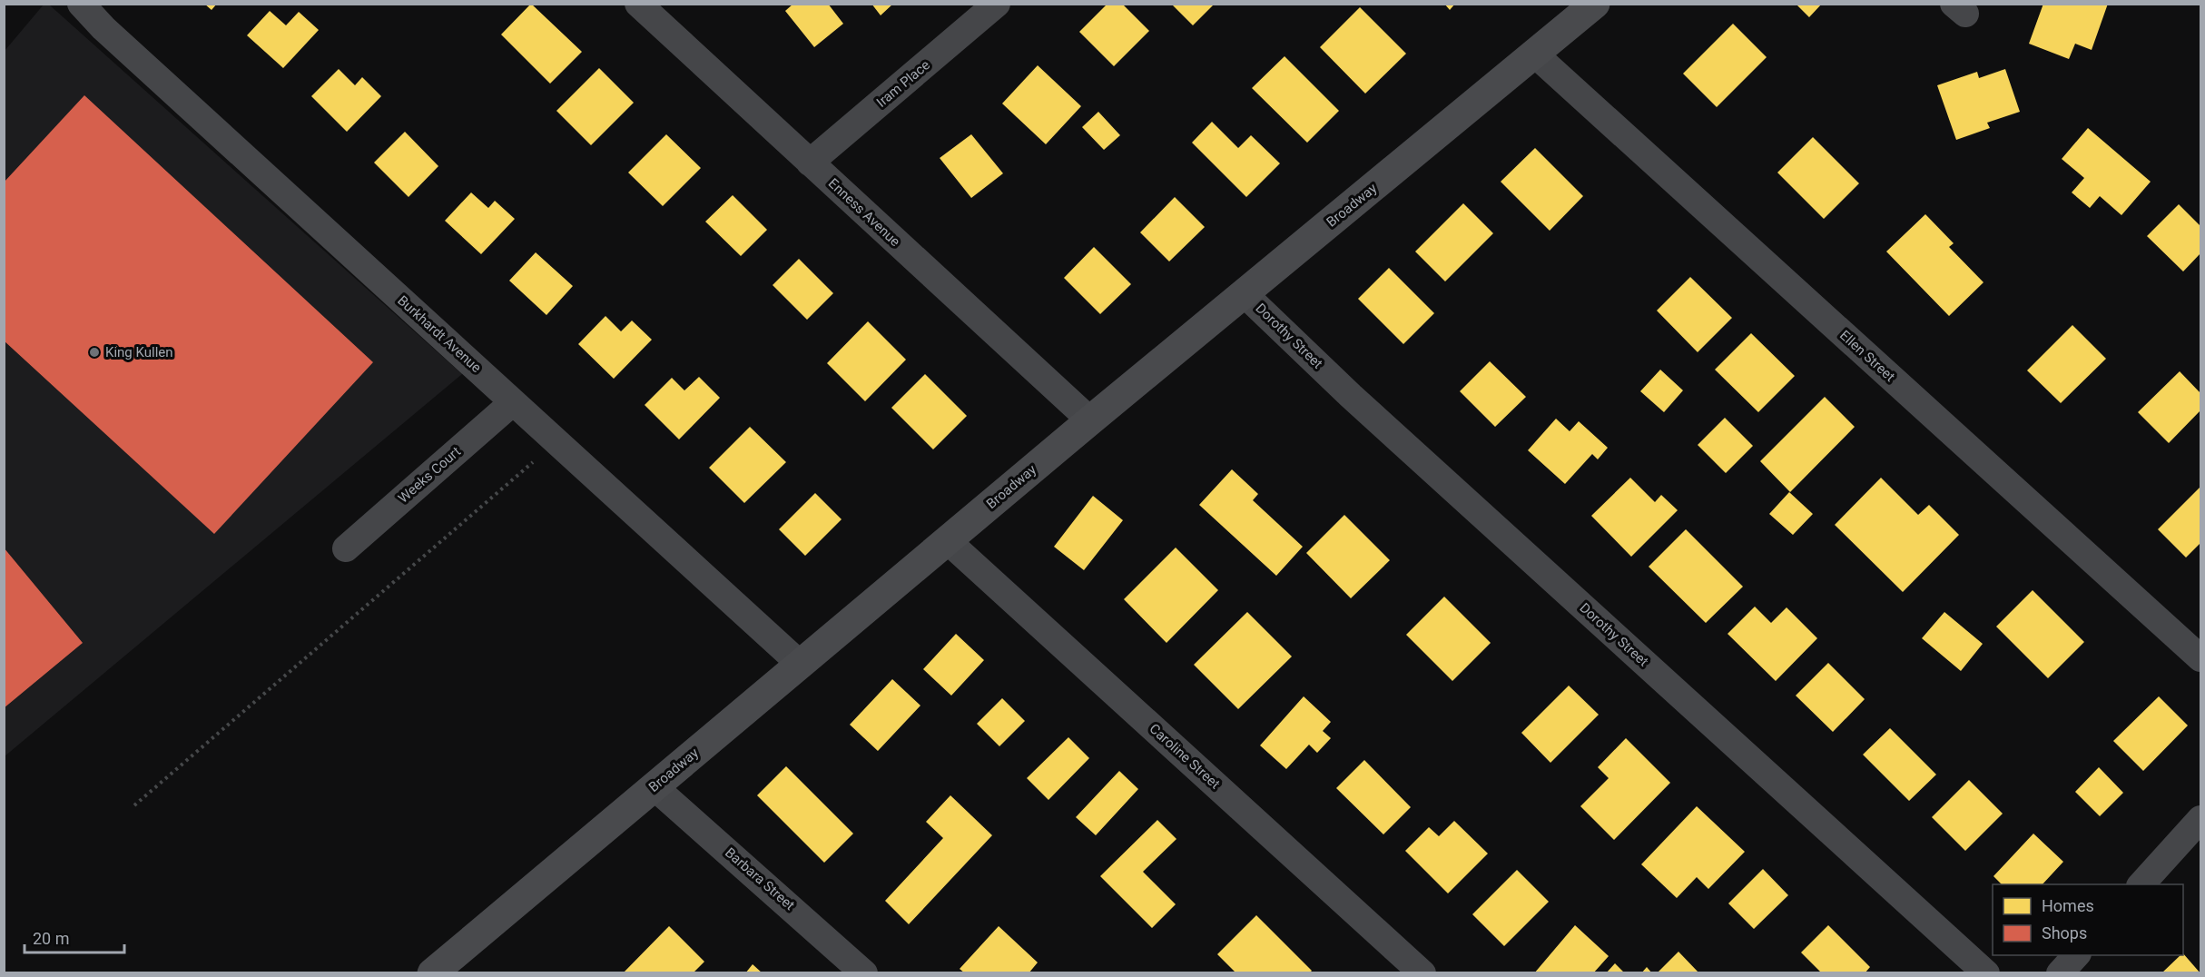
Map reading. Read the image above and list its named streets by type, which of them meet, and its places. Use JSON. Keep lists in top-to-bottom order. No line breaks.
{"streets":{"main road":["Broadway"],"street":["Iram Place","Enness Avenue","Burkhardt Avenue","Dorothy Street","Ellen Street","Weeks Court","Caroline Street","Barbara Street"]},"crossings":[["Iram Place","Enness Avenue"],["Broadway","Enness Avenue"],["Broadway","Burkhardt Avenue"],["Broadway","Dorothy Street"],["Broadway","Ellen Street"],["Broadway","Caroline Street"],["Broadway","Barbara Street"],["Burkhardt Avenue","Weeks Court"]],"places":["King Kullen"],"legend":["Homes","Shops"],"scale_bar":"20 m"}
